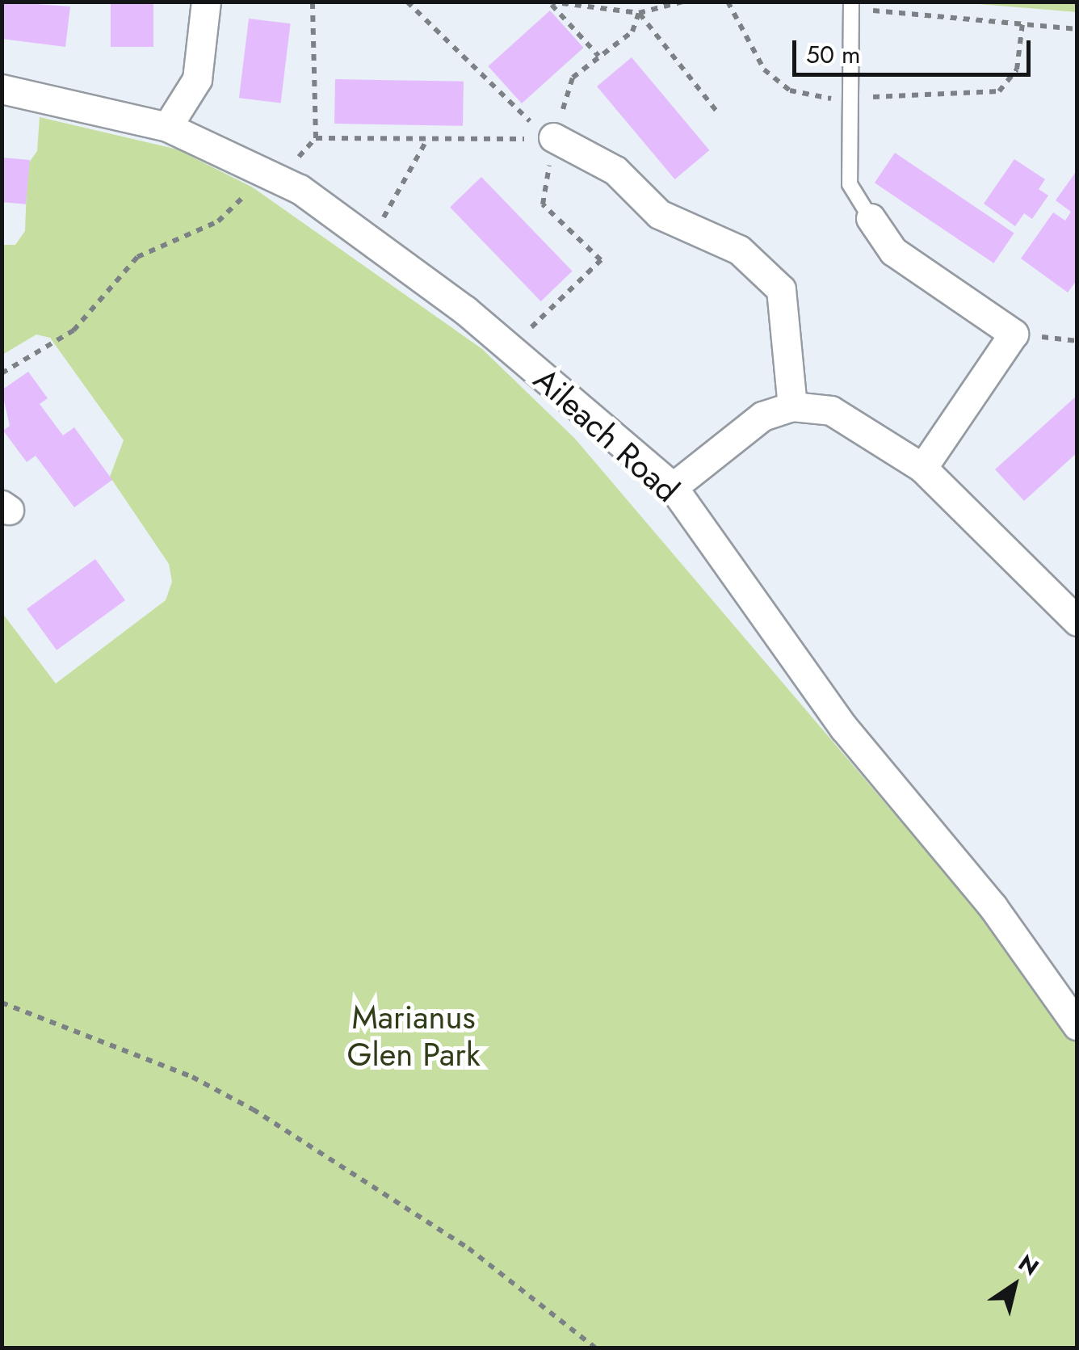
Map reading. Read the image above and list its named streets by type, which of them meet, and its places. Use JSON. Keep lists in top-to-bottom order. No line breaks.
{"streets":{"street":["Aileach Road"]},"parks":["Marianus Glen Park"],"scale_bar":"50 m","north":"top right"}
